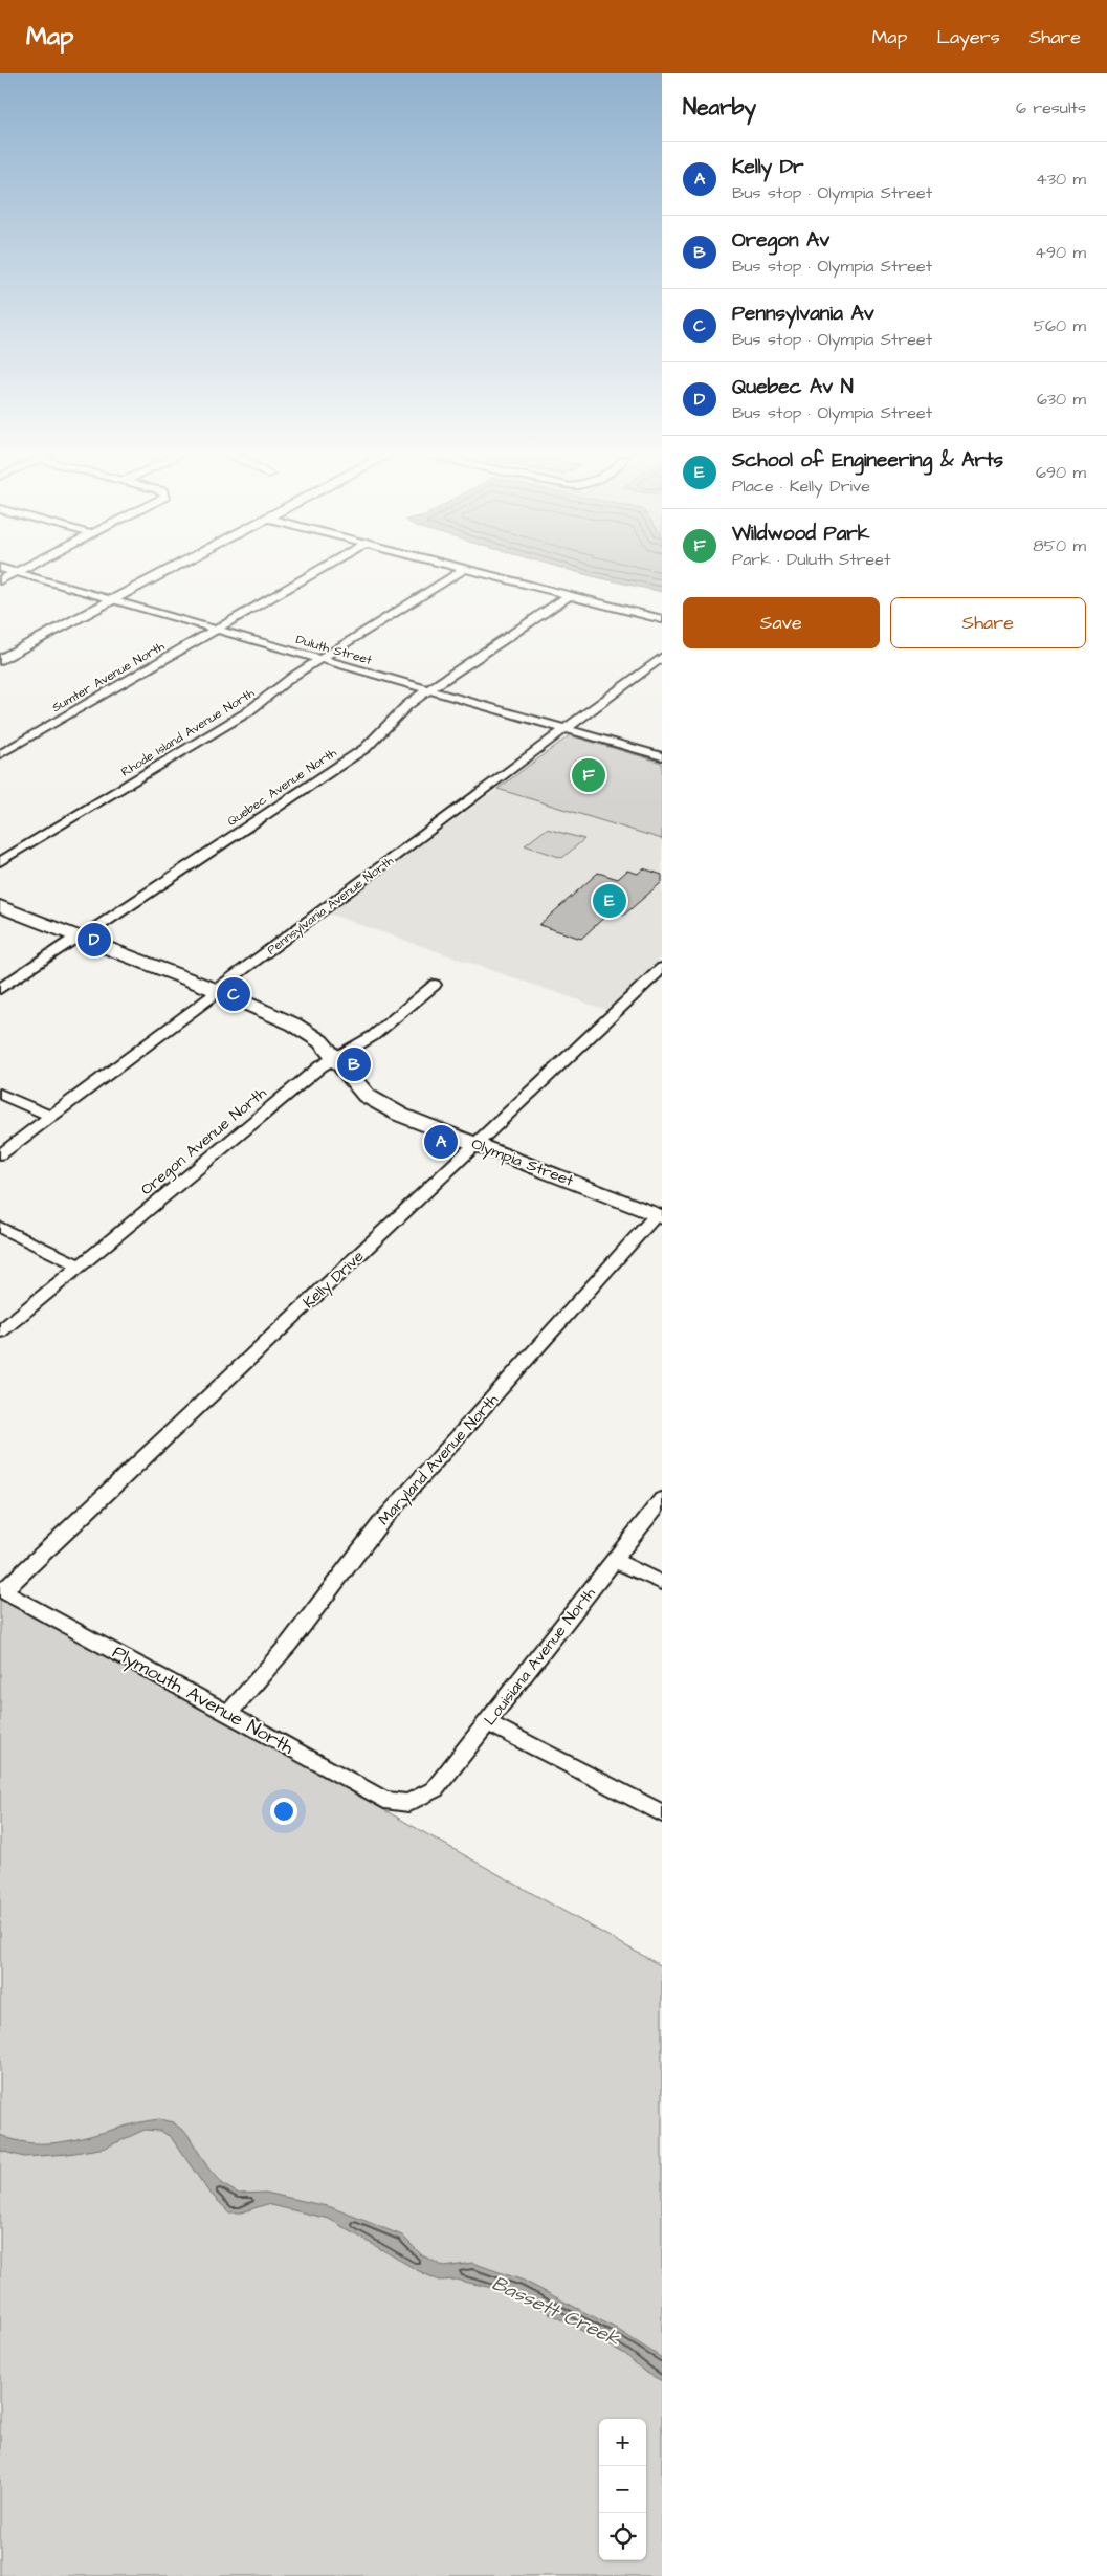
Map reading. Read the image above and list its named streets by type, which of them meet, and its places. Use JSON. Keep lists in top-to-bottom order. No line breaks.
{"streets":{"main road":["Olympia Street"],"street":["Duluth Street","Sumter Avenue North","Rhode Island Avenue North","Quebec Avenue North","Pennsylvania Avenue North","Oregon Avenue North","Kelly Drive","Maryland Avenue North","Louisiana Avenue North","Plymouth Avenue North"]},"crossings":[["Duluth Street","Sumter Avenue North"],["Duluth Street","Rhode Island Avenue North"],["Duluth Street","Quebec Avenue North"],["Duluth Street","Pennsylvania Avenue North"],["Quebec Avenue North","Olympia Street"],["Pennsylvania Avenue North","Olympia Street"],["Oregon Avenue North","Olympia Street"],["Olympia Street","Kelly Drive"],["Olympia Street","Maryland Avenue North"],["Kelly Drive","Plymouth Avenue North"],["Maryland Avenue North","Plymouth Avenue North"],["Louisiana Avenue North","Plymouth Avenue North"]],"water":["Bassett Creek"],"page":{"header":"Map","nav":["Map","Layers","Share"],"heading":["Nearby","6 results"],"list":[{"mark":"A","name":"Kelly Dr","note":"Bus stop · Olympia Street","value":"430 m"},{"mark":"B","name":"Oregon Av","note":"Bus stop · Olympia Street","value":"490 m"},{"mark":"C","name":"Pennsylvania Av","note":"Bus stop · Olympia Street","value":"560 m"},{"mark":"D","name":"Quebec Av N","note":"Bus stop · Olympia Street","value":"630 m"},{"mark":"E","name":"School of Engineering & Arts","note":"Place · Kelly Drive","value":"690 m"},{"mark":"F","name":"Wildwood Park","note":"Park · Duluth Street","value":"850 m"}],"buttons":["Save","Share"],"pins":["F","E","D","C","B","A"],"map_buttons":["+","−"]}}
